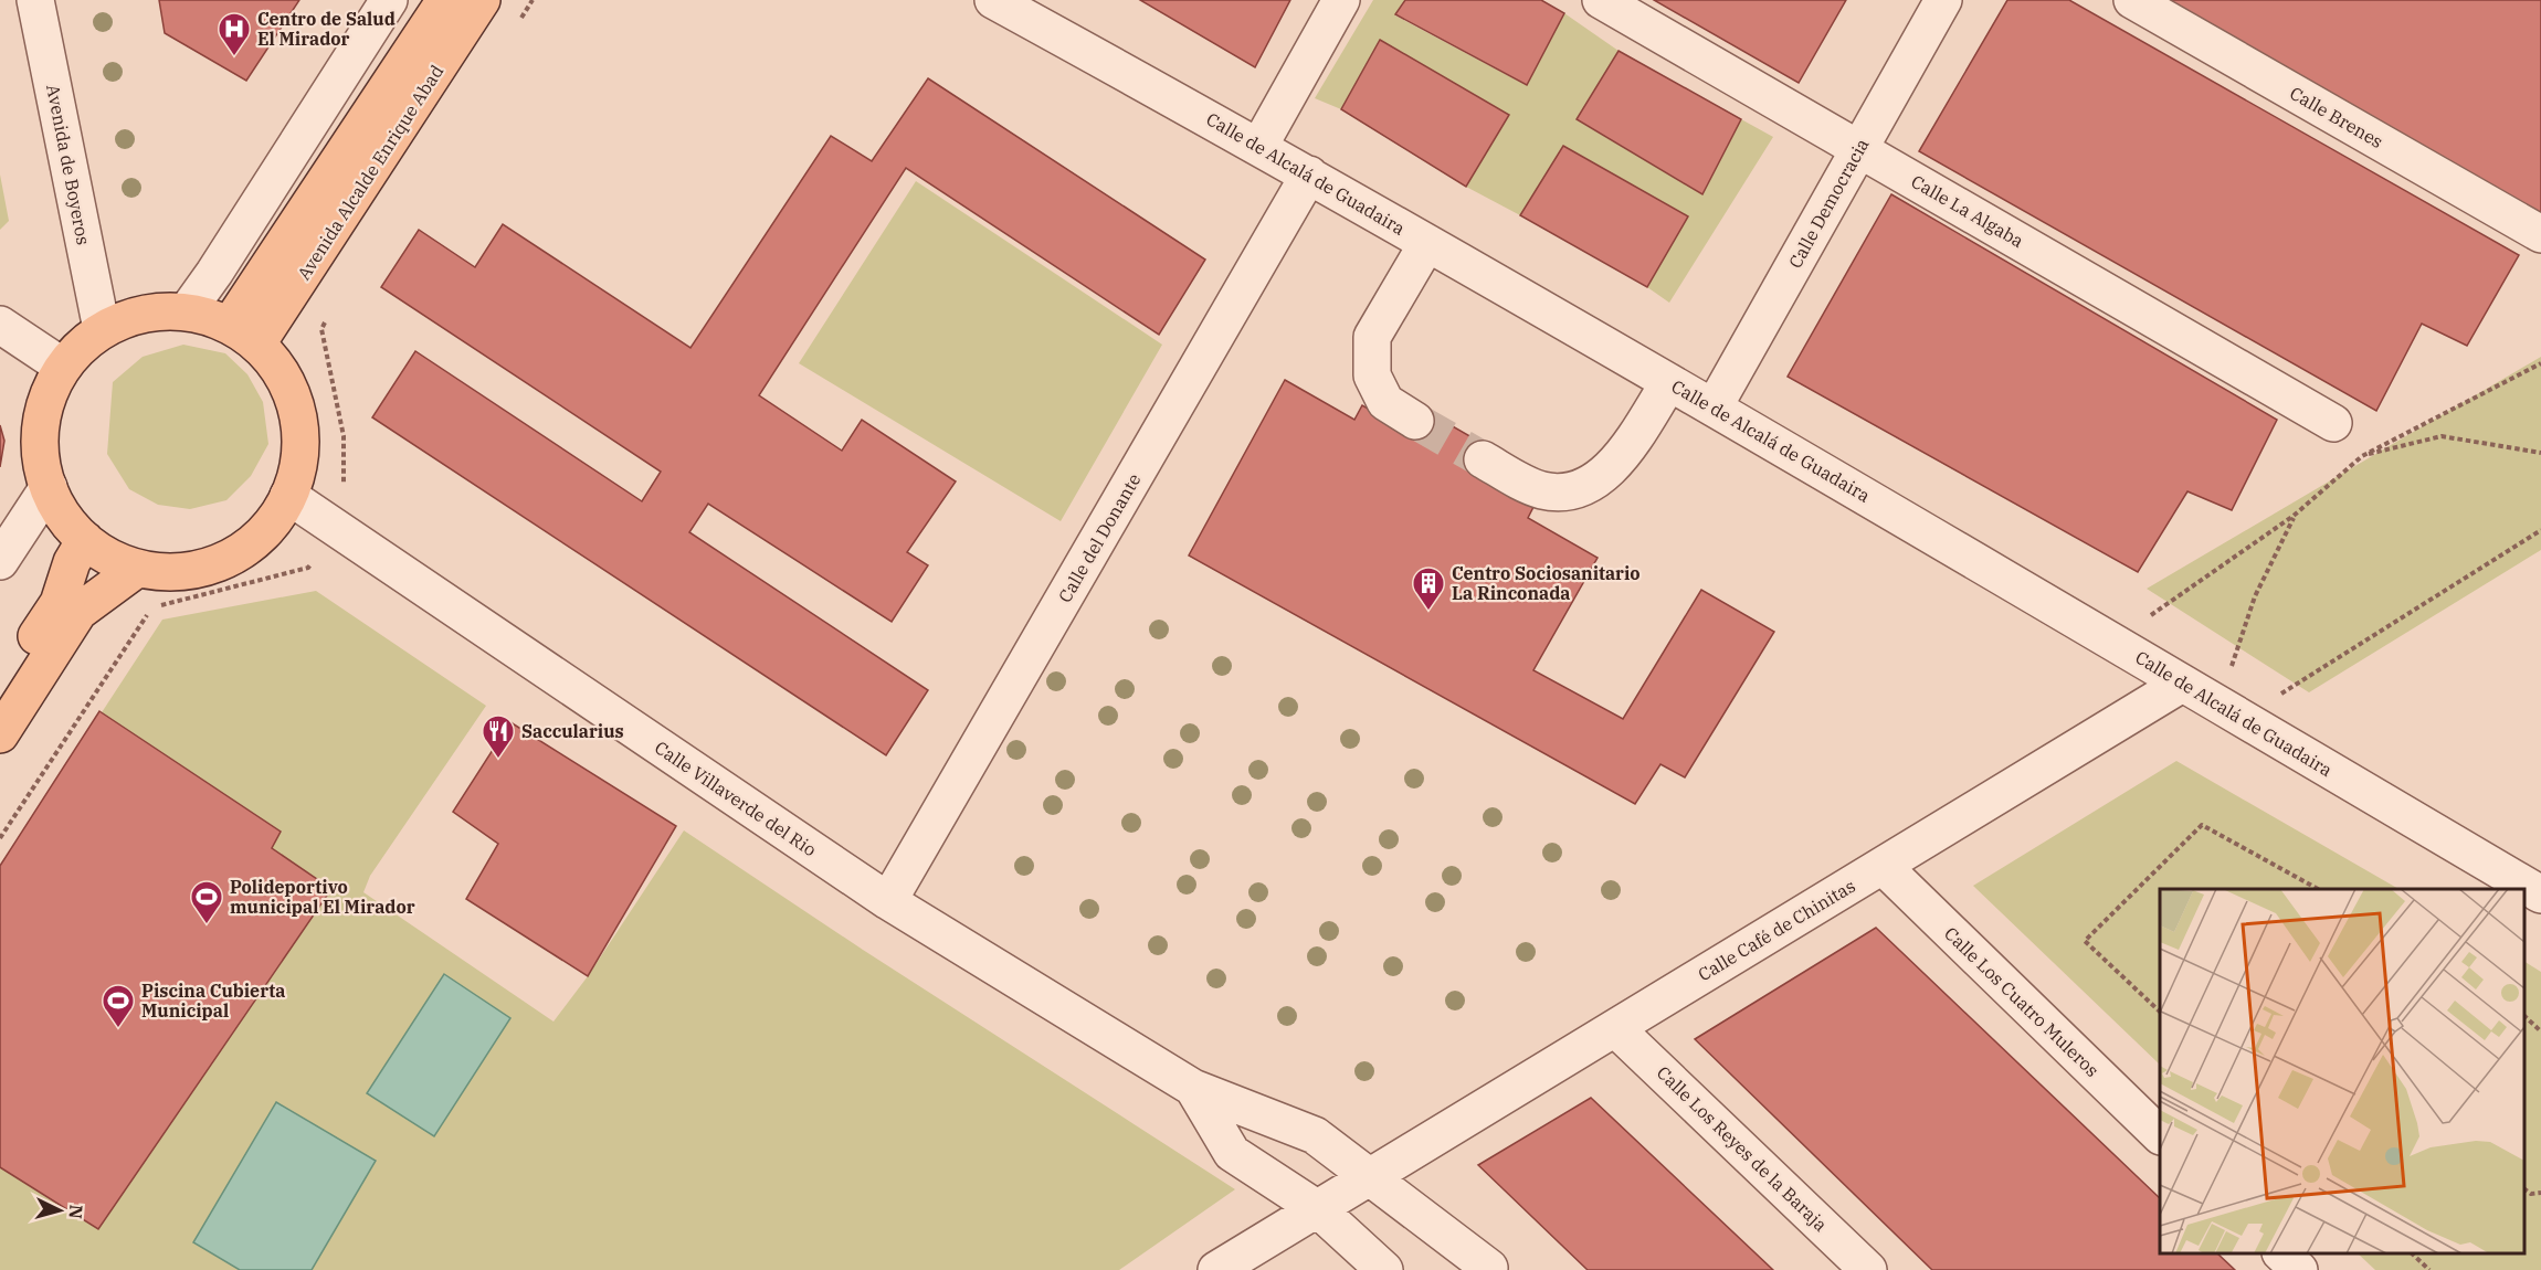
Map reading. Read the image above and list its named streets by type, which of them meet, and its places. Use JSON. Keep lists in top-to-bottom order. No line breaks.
{"streets":{"main road":["Avenida Alcalde Enrique Abad"],"street":["Calle Brenes","Avenida de Boyeros","Calle de Alcalá de Guadaira","Calle Democracia","Calle La Algaba","Calle del Donante","Calle Villaverde del Rio","Calle Café de Chinitas","Calle Los Cuatro Muleros","Calle Los Reyes de la Baraja"]},"crossings":[["Calle de Alcalá de Guadaira","Calle Democracia"],["Calle de Alcalá de Guadaira","Calle del Donante"],["Calle de Alcalá de Guadaira","Calle Café de Chinitas"],["Calle Democracia","Calle La Algaba"],["Calle del Donante","Calle Villaverde del Rio"],["Calle Villaverde del Rio","Calle Café de Chinitas"],["Calle Café de Chinitas","Calle Los Cuatro Muleros"],["Calle Café de Chinitas","Calle Los Reyes de la Baraja"]],"places":{"hospital":["Centro de Salud El Mirador"],"building":["Centro Sociosanitario La Rinconada"],"restaurant":["Saccularius"],"sports":["Polideportivo municipal El Mirador","Piscina Cubierta Municipal"]},"north":"right"}
